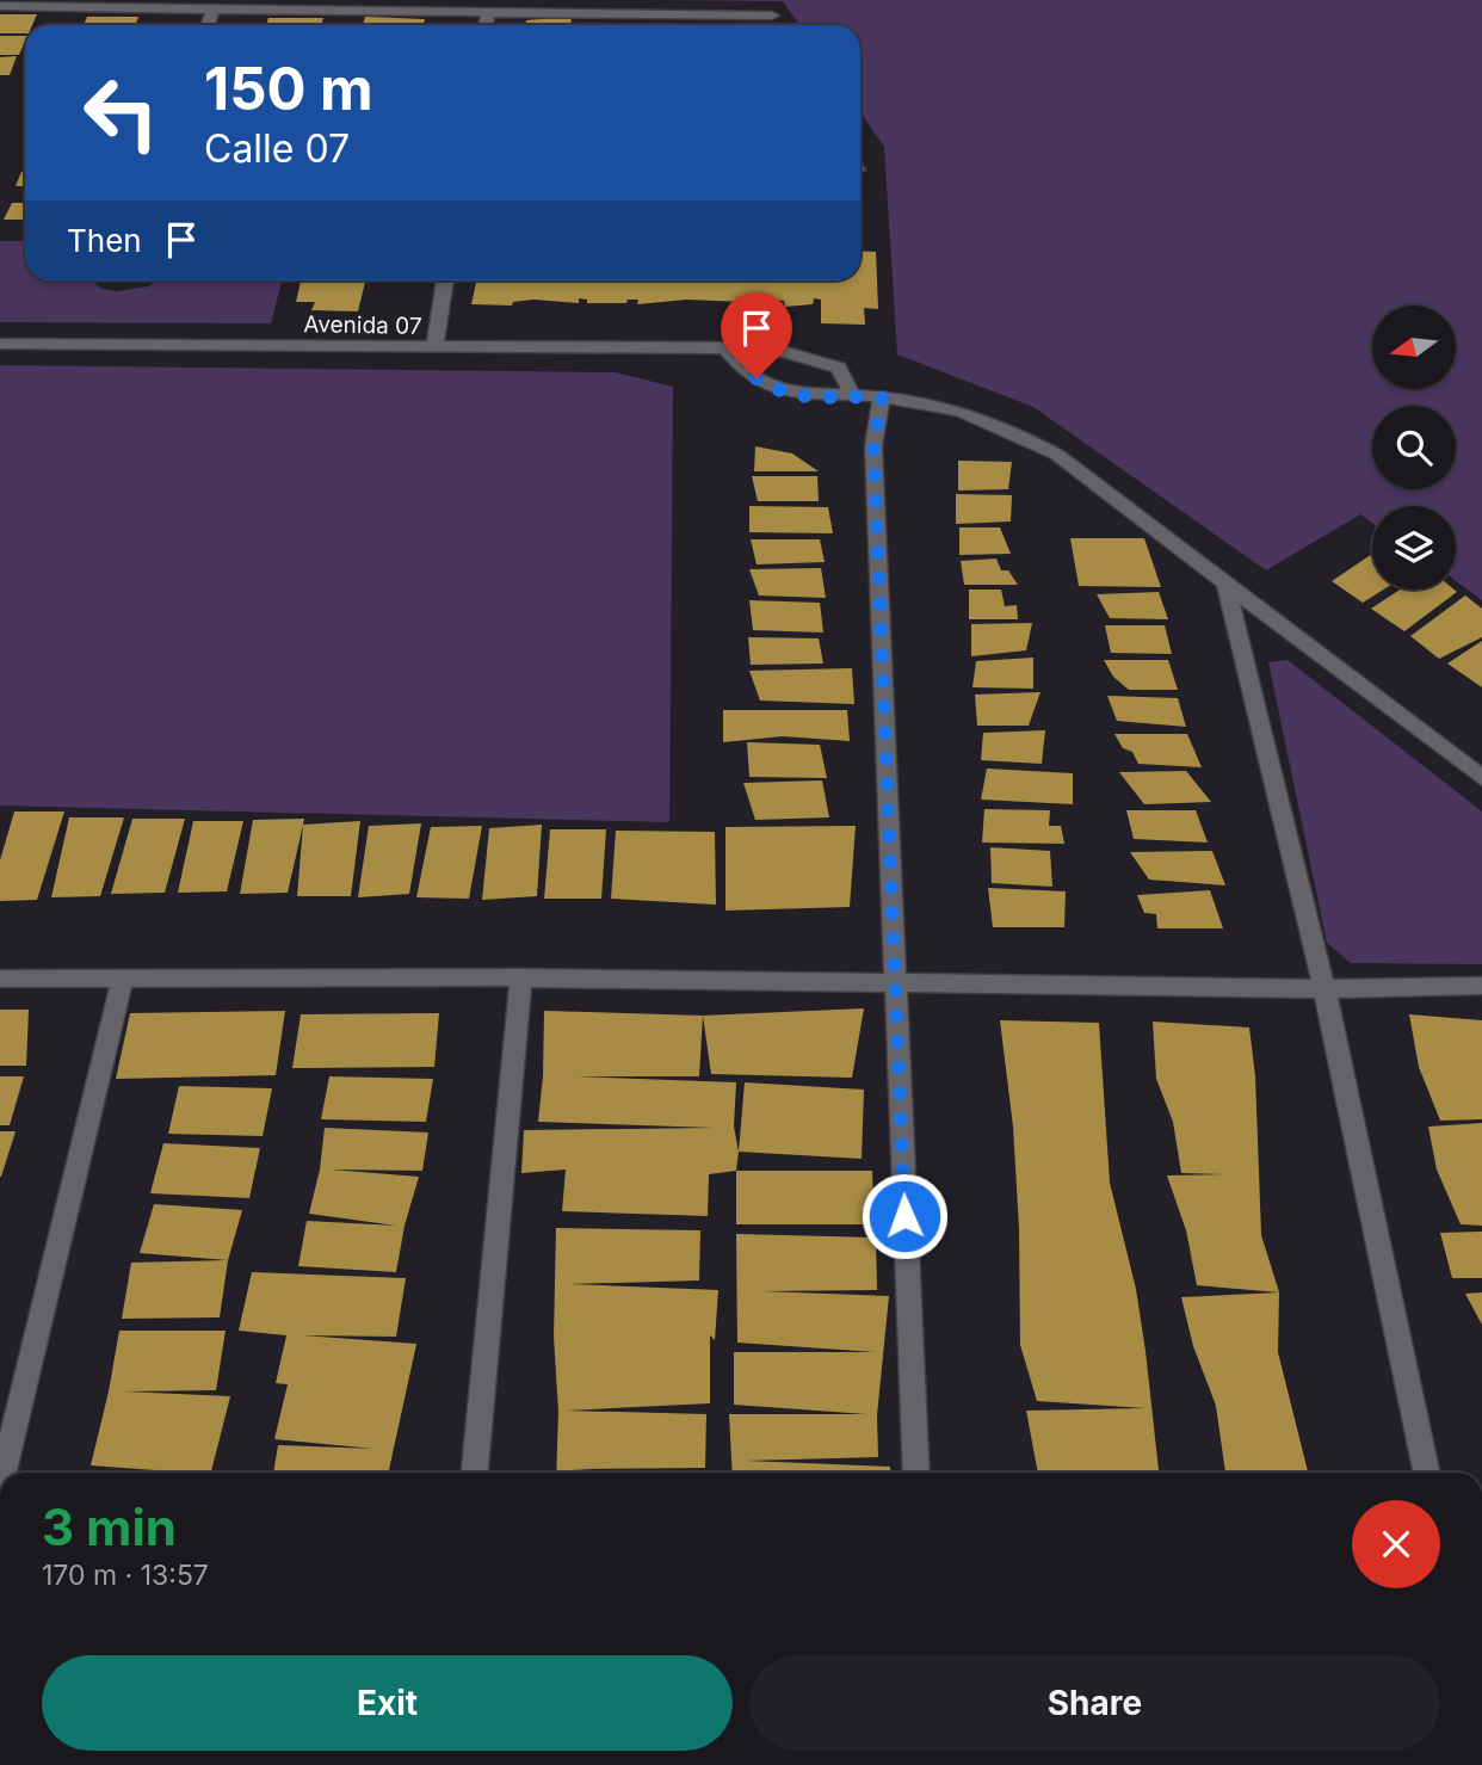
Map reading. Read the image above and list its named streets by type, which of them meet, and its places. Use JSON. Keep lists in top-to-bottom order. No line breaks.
{"streets":{"street":["Avenida 07"]},"north":"left","page":{"turn":["150 m","Calle 07"],"then":"Then","heading":["3 min","170 m · 13:57"],"buttons":["Exit","Share"]}}
